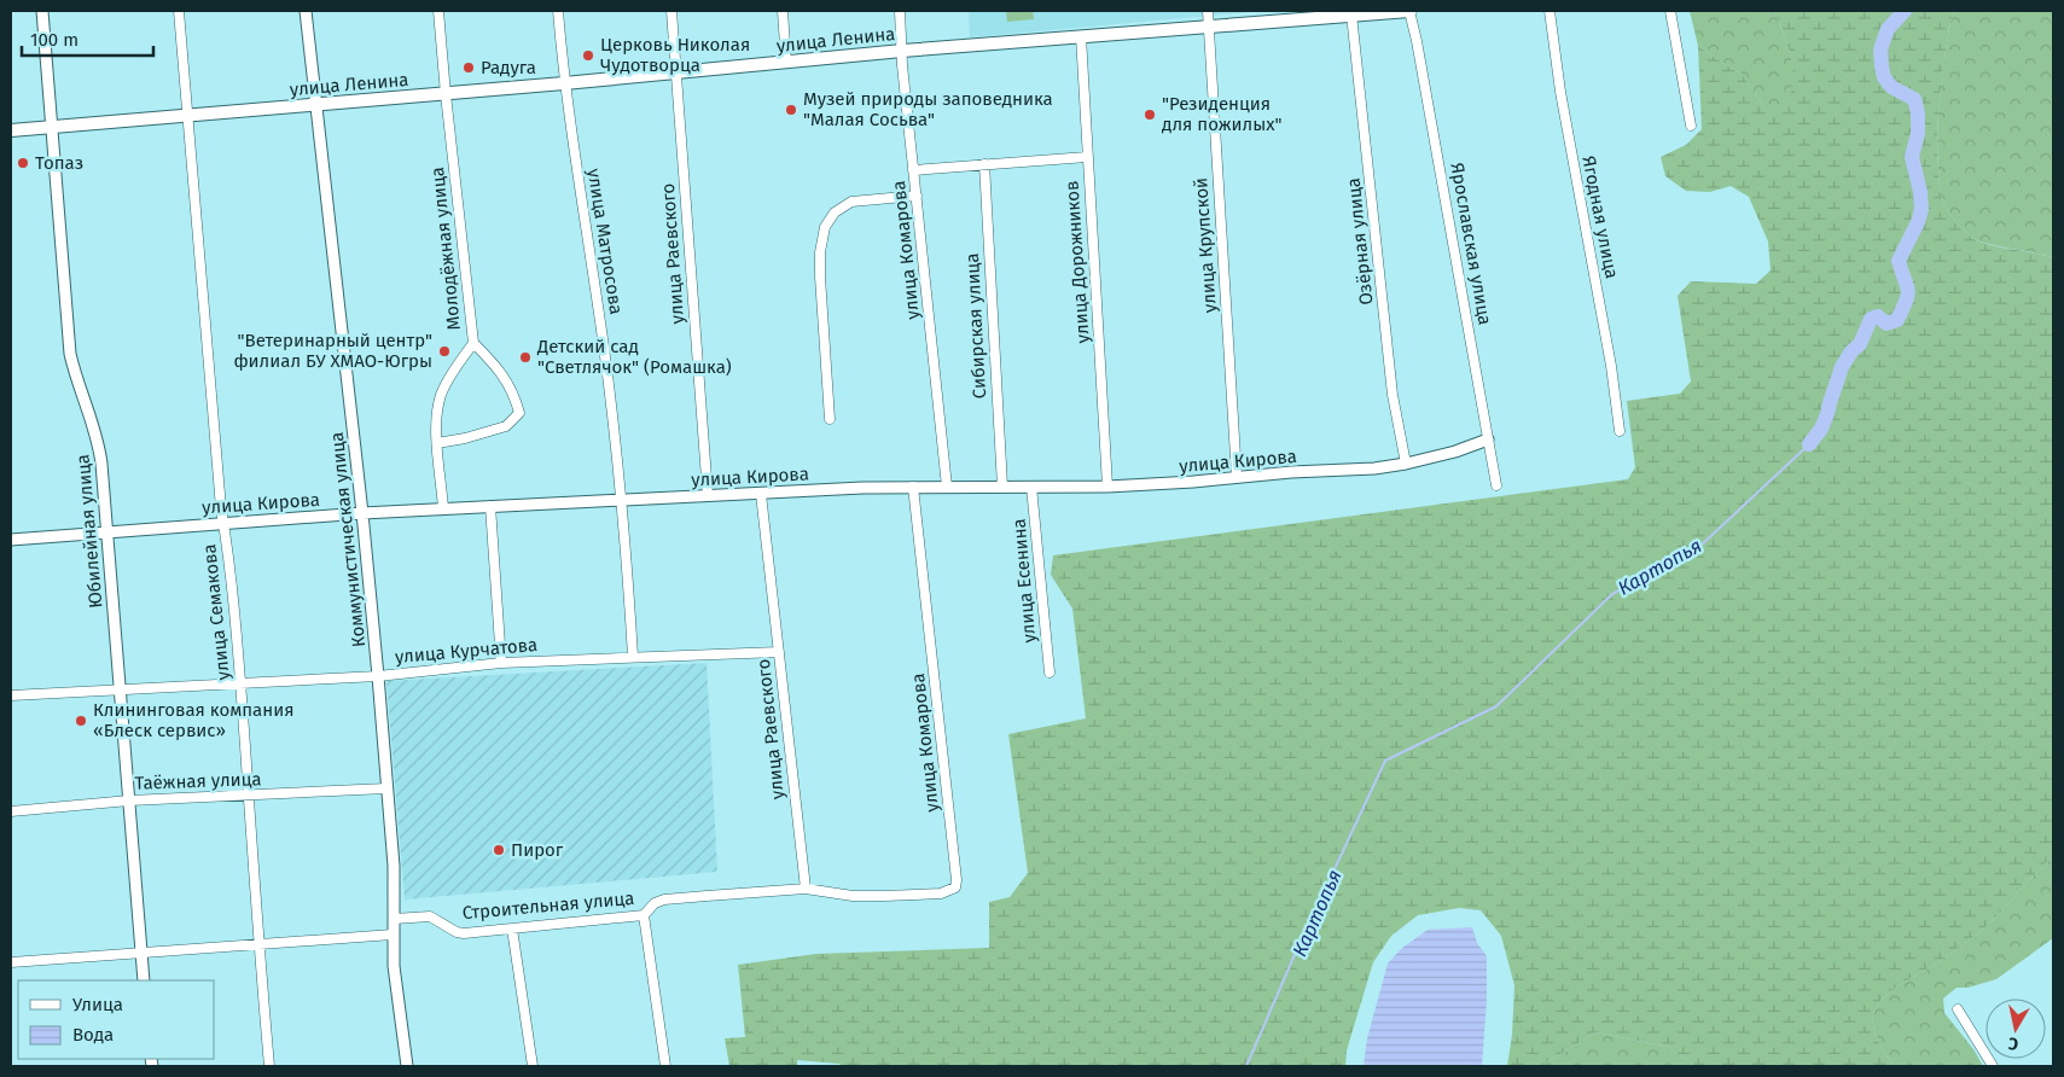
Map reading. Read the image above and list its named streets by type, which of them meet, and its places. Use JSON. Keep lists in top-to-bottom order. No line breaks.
{"streets":{"main road":["улица Ленина"],"street":["Ягодная улица","улица Матросова","Озёрная улица","Ярославская улица","улица Крупской","Молодёжная улица","улица Комарова","улица Раевского","улица Дорожников","Сибирская улица","улица Кирова","Юбилейная улица","Коммунистическая улица","улица Есенина","улица Семакова","улица Курчатова","Таёжная улица","Строительная улица"]},"crossings":[["улица Ленина","улица Матросова"],["улица Ленина","Озёрная улица"],["улица Ленина","Ярославская улица"],["улица Ленина","улица Крупской"],["улица Ленина","Молодёжная улица"],["улица Ленина","улица Комарова"],["улица Ленина","улица Раевского"],["улица Ленина","улица Дорожников"],["улица Ленина","Юбилейная улица"],["улица Ленина","Коммунистическая улица"],["улица Ленина","улица Семакова"],["улица Матросова","улица Кирова"],["улица Матросова","улица Курчатова"],["Озёрная улица","улица Кирова"],["Ярославская улица","улица Кирова"],["улица Крупской","улица Кирова"],["Молодёжная улица","улица Кирова"],["улица Комарова","улица Кирова"],["улица Комарова","Строительная улица"],["улица Раевского","улица Кирова"],["улица Раевского","улица Курчатова"],["улица Раевского","Строительная улица"],["улица Дорожников","улица Кирова"],["Сибирская улица","улица Кирова"],["улица Кирова","Юбилейная улица"],["улица Кирова","Коммунистическая улица"],["улица Кирова","улица Есенина"],["улица Кирова","улица Семакова"],["Юбилейная улица","улица Курчатова"],["Юбилейная улица","Таёжная улица"],["Коммунистическая улица","улица Курчатова"],["Коммунистическая улица","Таёжная улица"],["Коммунистическая улица","Строительная улица"],["улица Семакова","улица Курчатова"],["улица Семакова","Таёжная улица"]],"water":["Картопья"],"places":["Церковь Николая Чудотворца","Радуга","Музей природы заповедника \"Малая Сосьва\"","\"Резиденция для пожилых\"","Топаз","\"Ветеринарный центр\" филиал БУ ХМАО-Югры","Детский сад \"Светлячок\" (Ромашка)","Клининговая компания «Блеск сервис»","Пирог"],"legend":["Улица","Вода"],"scale_bar":"100 m","north":"bottom"}
